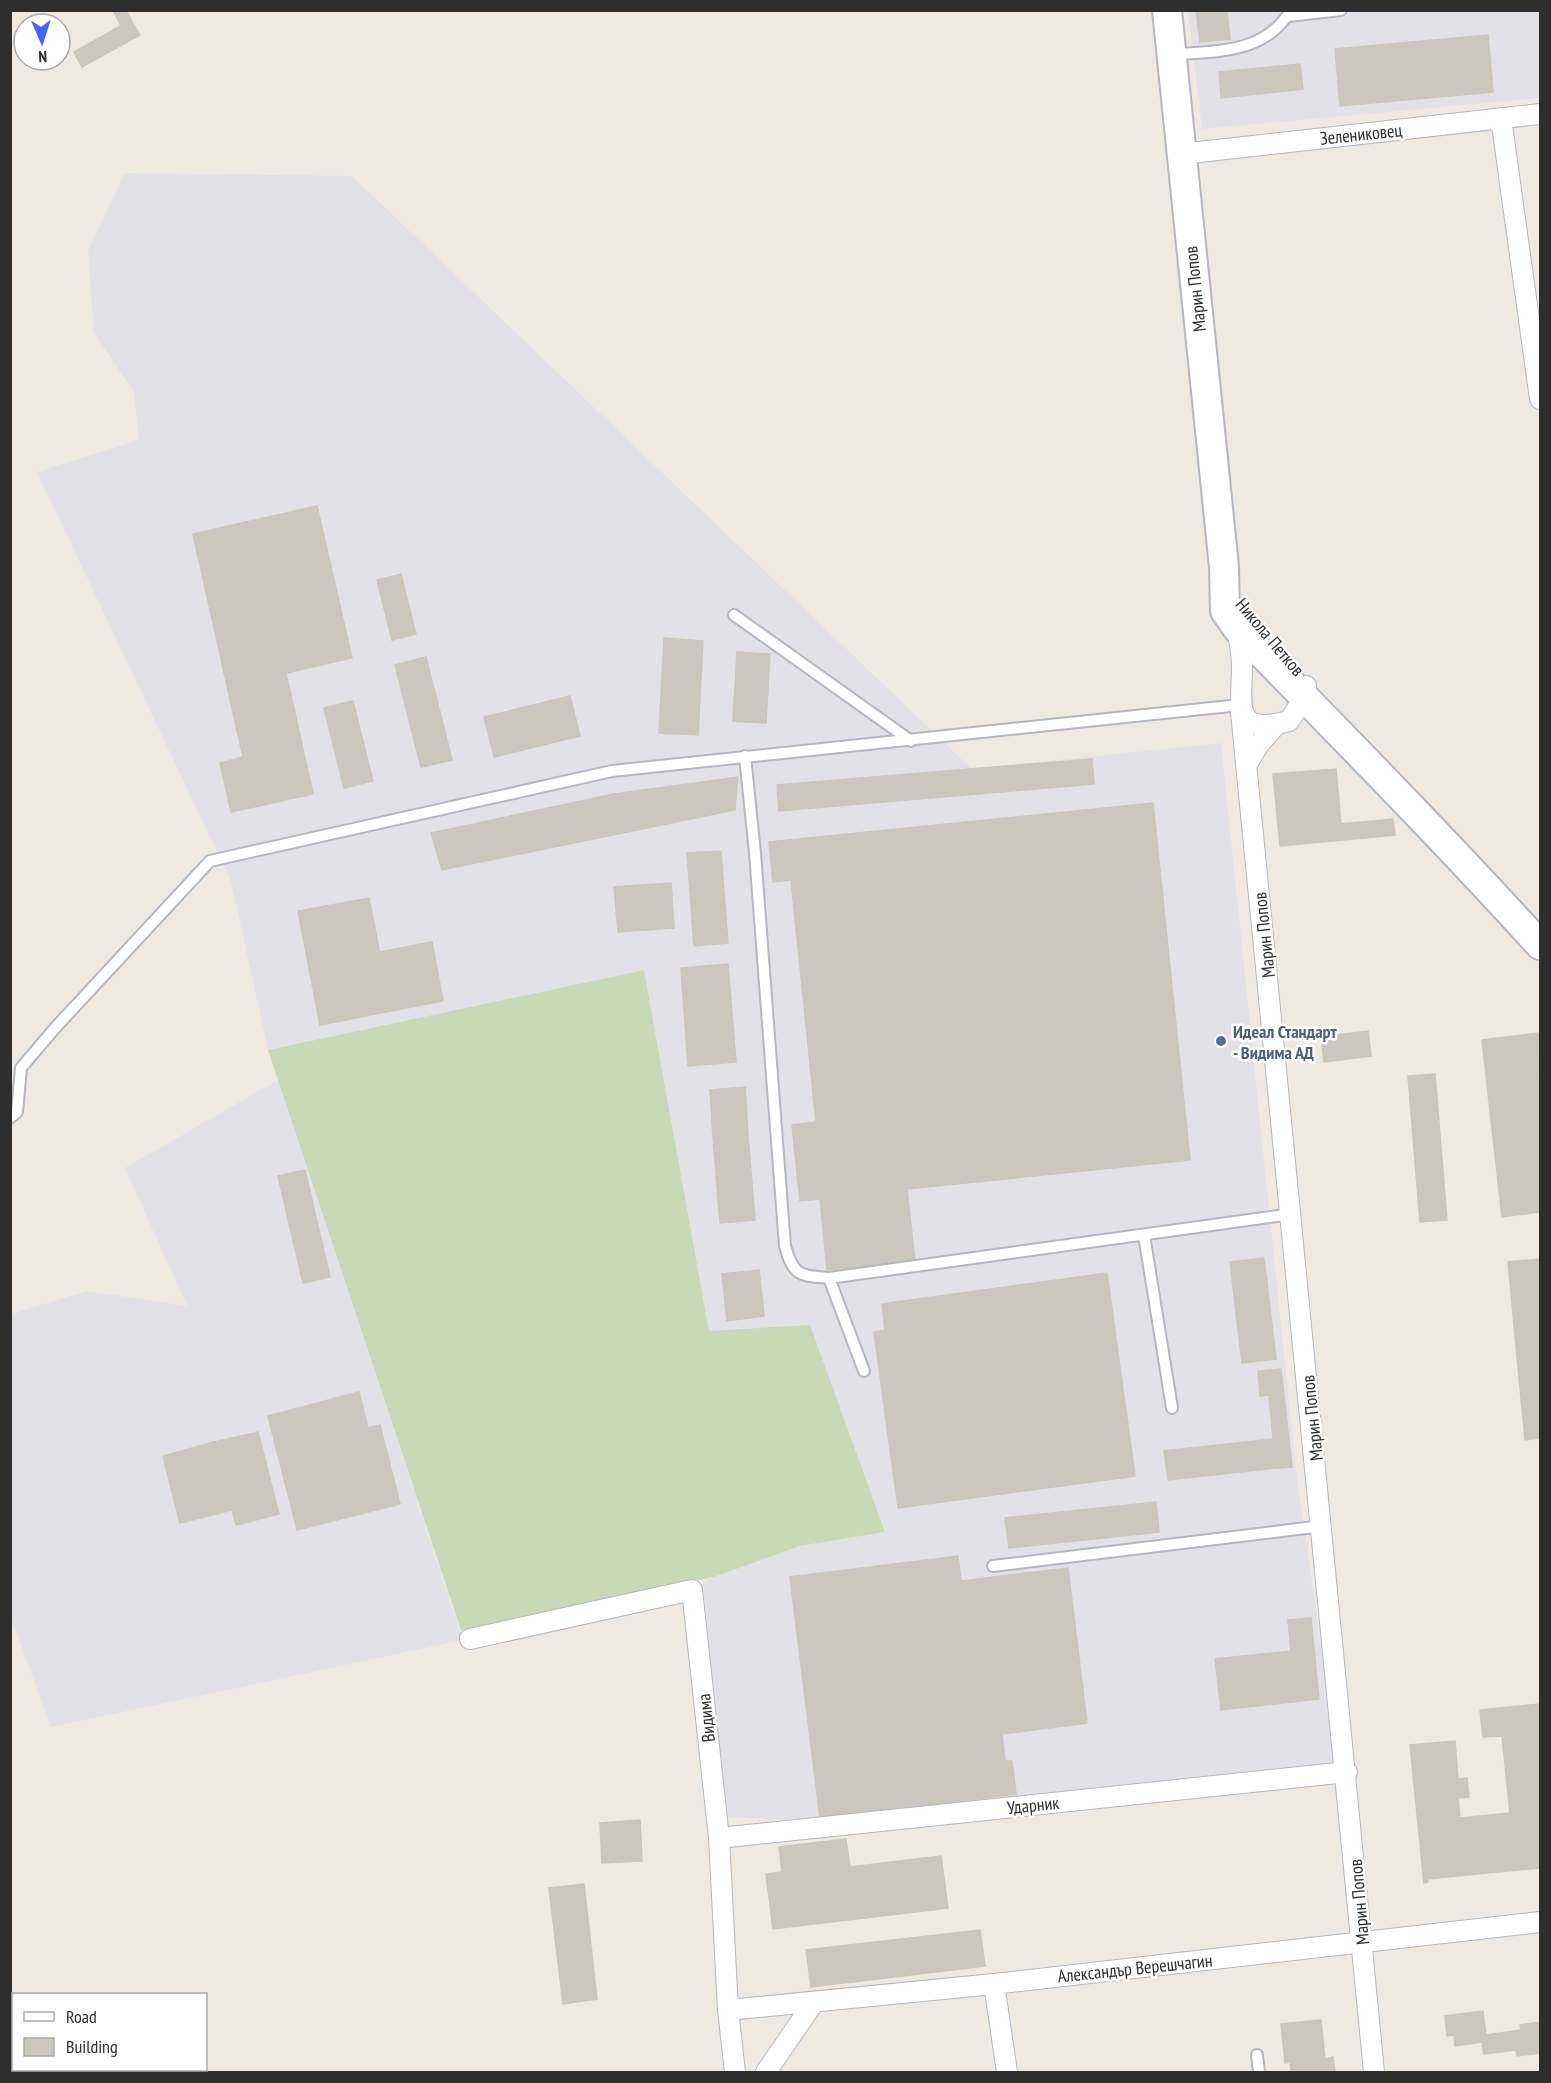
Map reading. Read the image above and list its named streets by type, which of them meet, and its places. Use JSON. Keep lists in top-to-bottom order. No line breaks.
{"streets":{"main road":["Марин Попов","Никола Петков"],"street":["Зелениковец","Видима","Ударник","Александър Верешчагин"]},"crossings":[["Зелениковец","Марин Попов"],["Марин Попов","Никола Петков"],["Марин Попов","Ударник"],["Марин Попов","Александър Верешчагин"],["Видима","Ударник"],["Видима","Александър Верешчагин"]],"places":["Идеал Стандарт - Видима АД"],"legend":["Road","Building"],"north":"bottom"}
